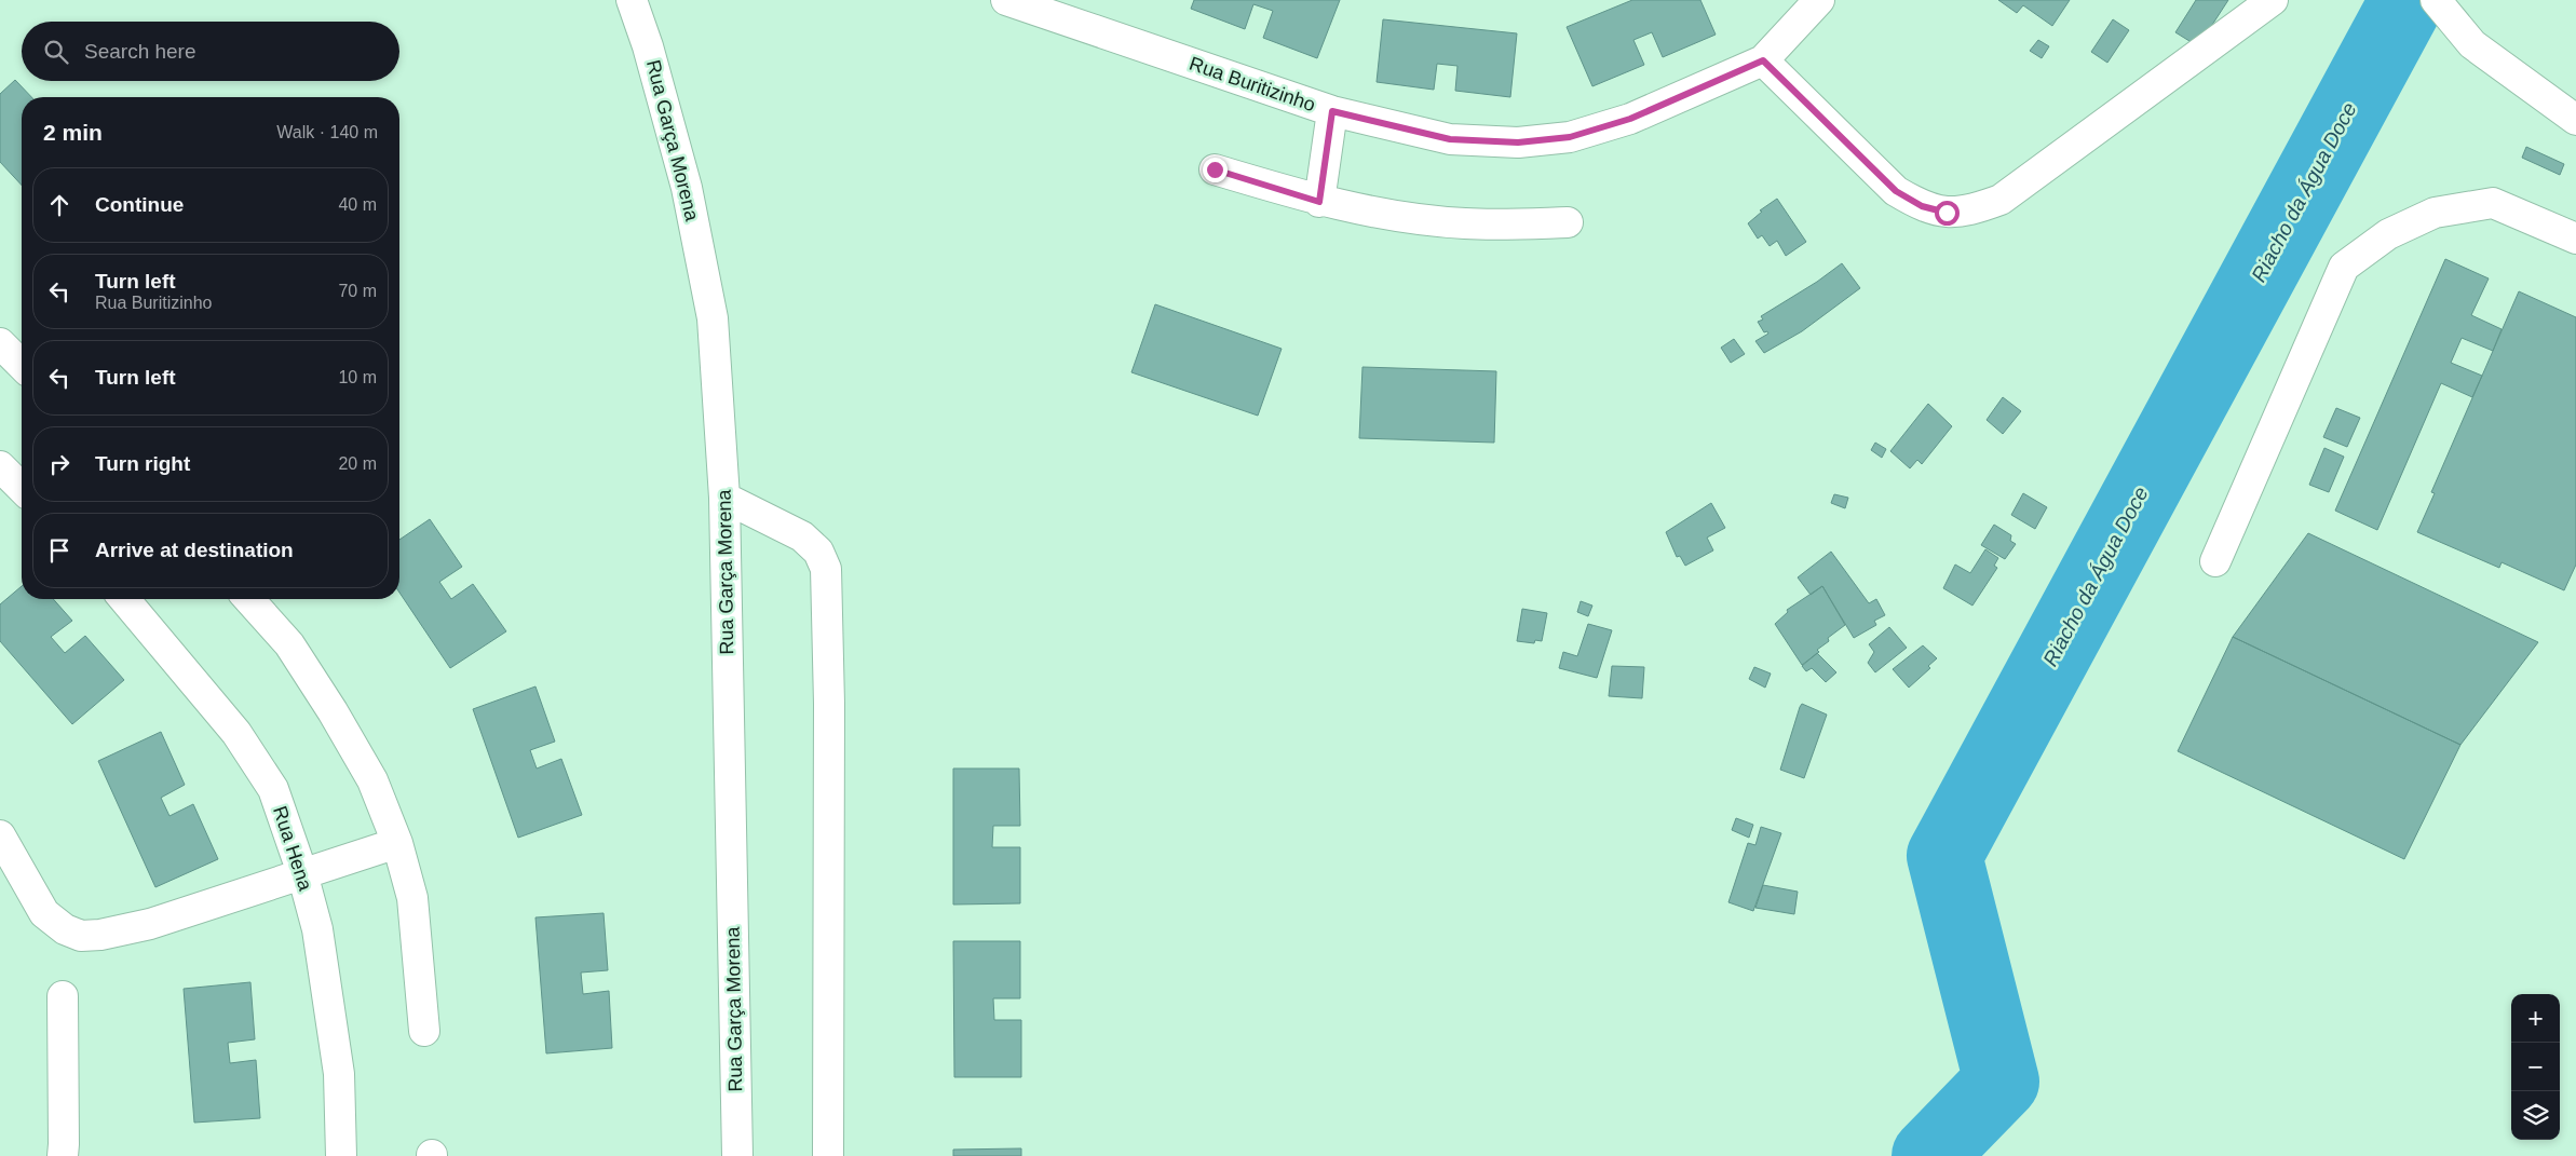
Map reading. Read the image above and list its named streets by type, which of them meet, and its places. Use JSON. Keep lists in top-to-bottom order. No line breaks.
{"streets":{"street":["Rua Buritizinho","Rua Garça Morena","Rua Hena"]},"water":["Riacho da Água Doce"],"page":{"search":"Search here","heading":["2 min","Walk · 140 m"],"list":[["Continue","40 m"],["Turn left","Rua Buritizinho","70 m"],["Turn left","10 m"],["Turn right","20 m"],"Arrive at destination"],"map_buttons":["+","−"]}}
